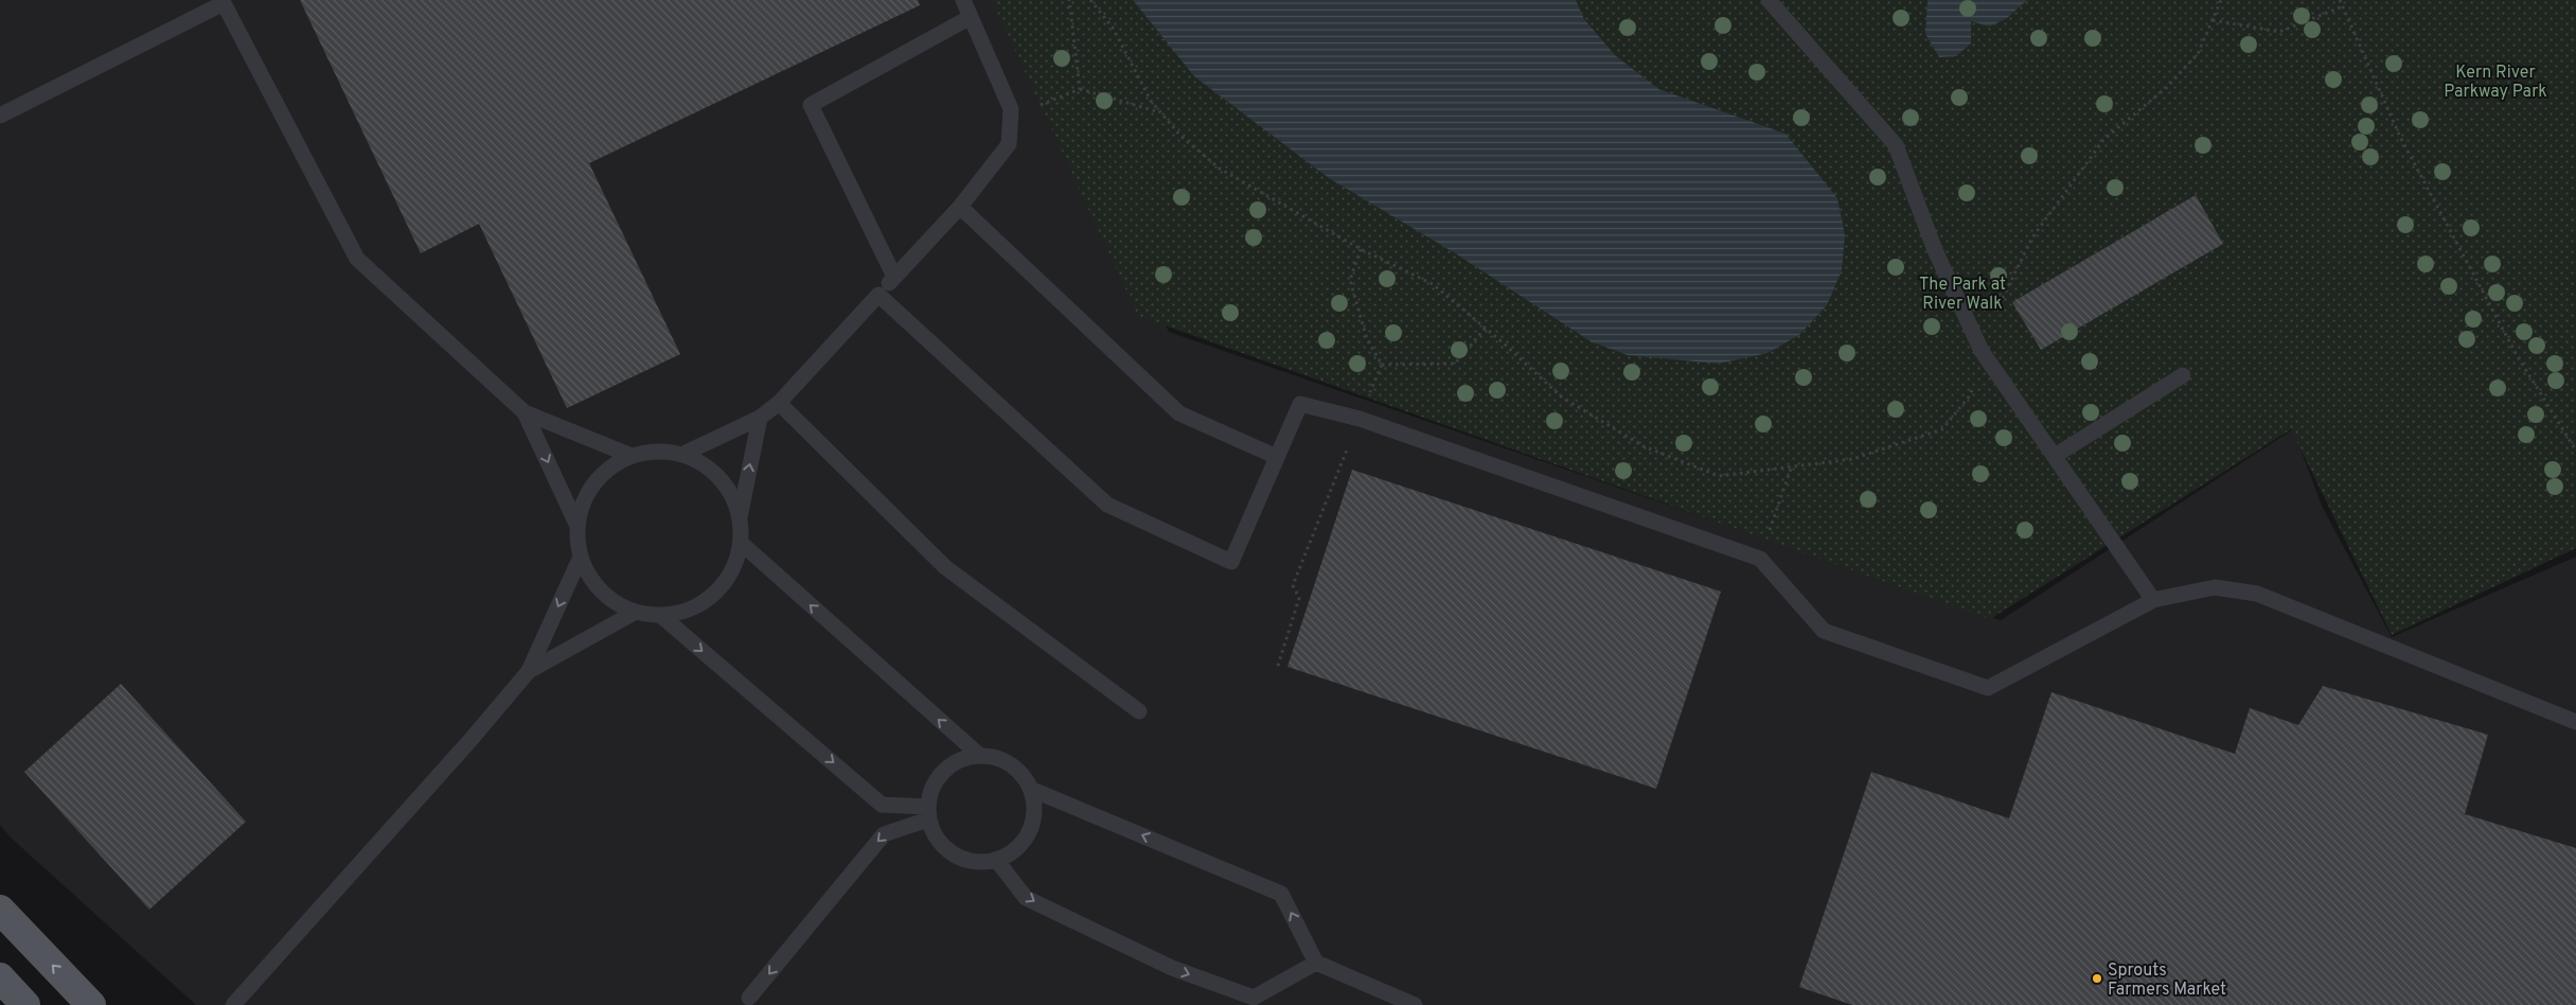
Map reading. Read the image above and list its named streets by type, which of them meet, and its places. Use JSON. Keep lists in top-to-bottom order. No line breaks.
{"parks":["Kern River Parkway Park","The Park at River Walk"],"places":["Sprouts Farmers Market"]}
